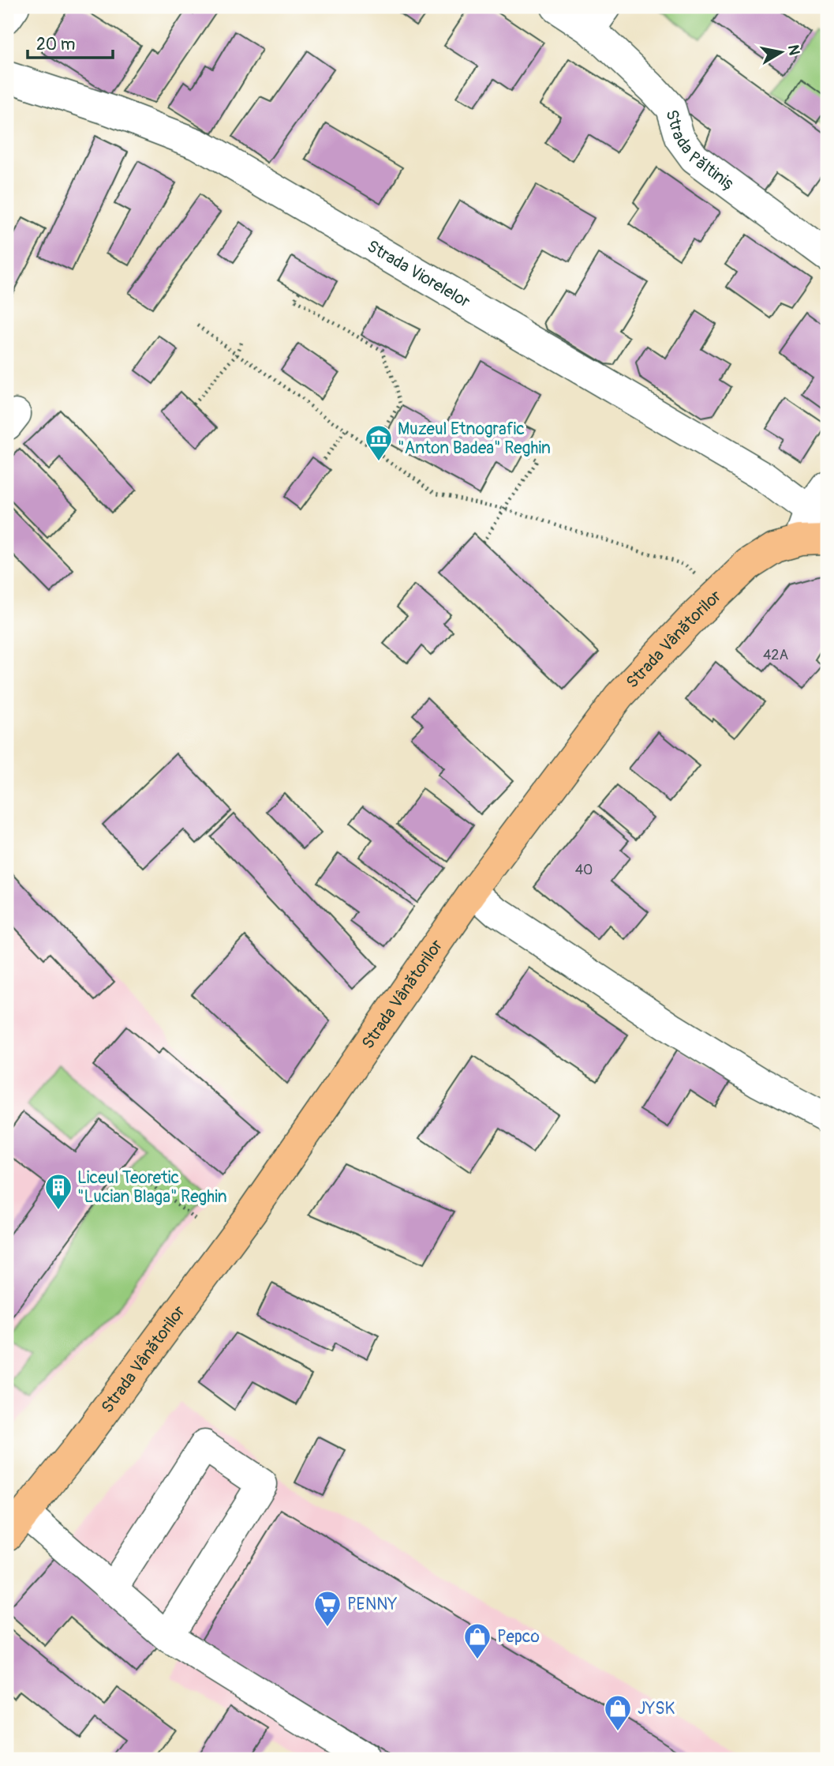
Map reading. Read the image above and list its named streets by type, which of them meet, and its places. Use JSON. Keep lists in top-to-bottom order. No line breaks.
{"streets":{"main road":["Strada Vânătorilor"],"street":["Strada Păltiniș","Strada Viorelelor"]},"crossings":[["Strada Viorelelor","Strada Vânătorilor"]],"places":{"museum":["Muzeul Etnografic \"Anton Badea\" Reghin"],"building":["Liceul Teoretic \"Lucian Blaga\" Reghin"],"supermarket":["PENNY"],"shop":["Pepco","JYSK"]},"house_numbers":["42A","40"],"scale_bar":"20 m","north":"right"}
